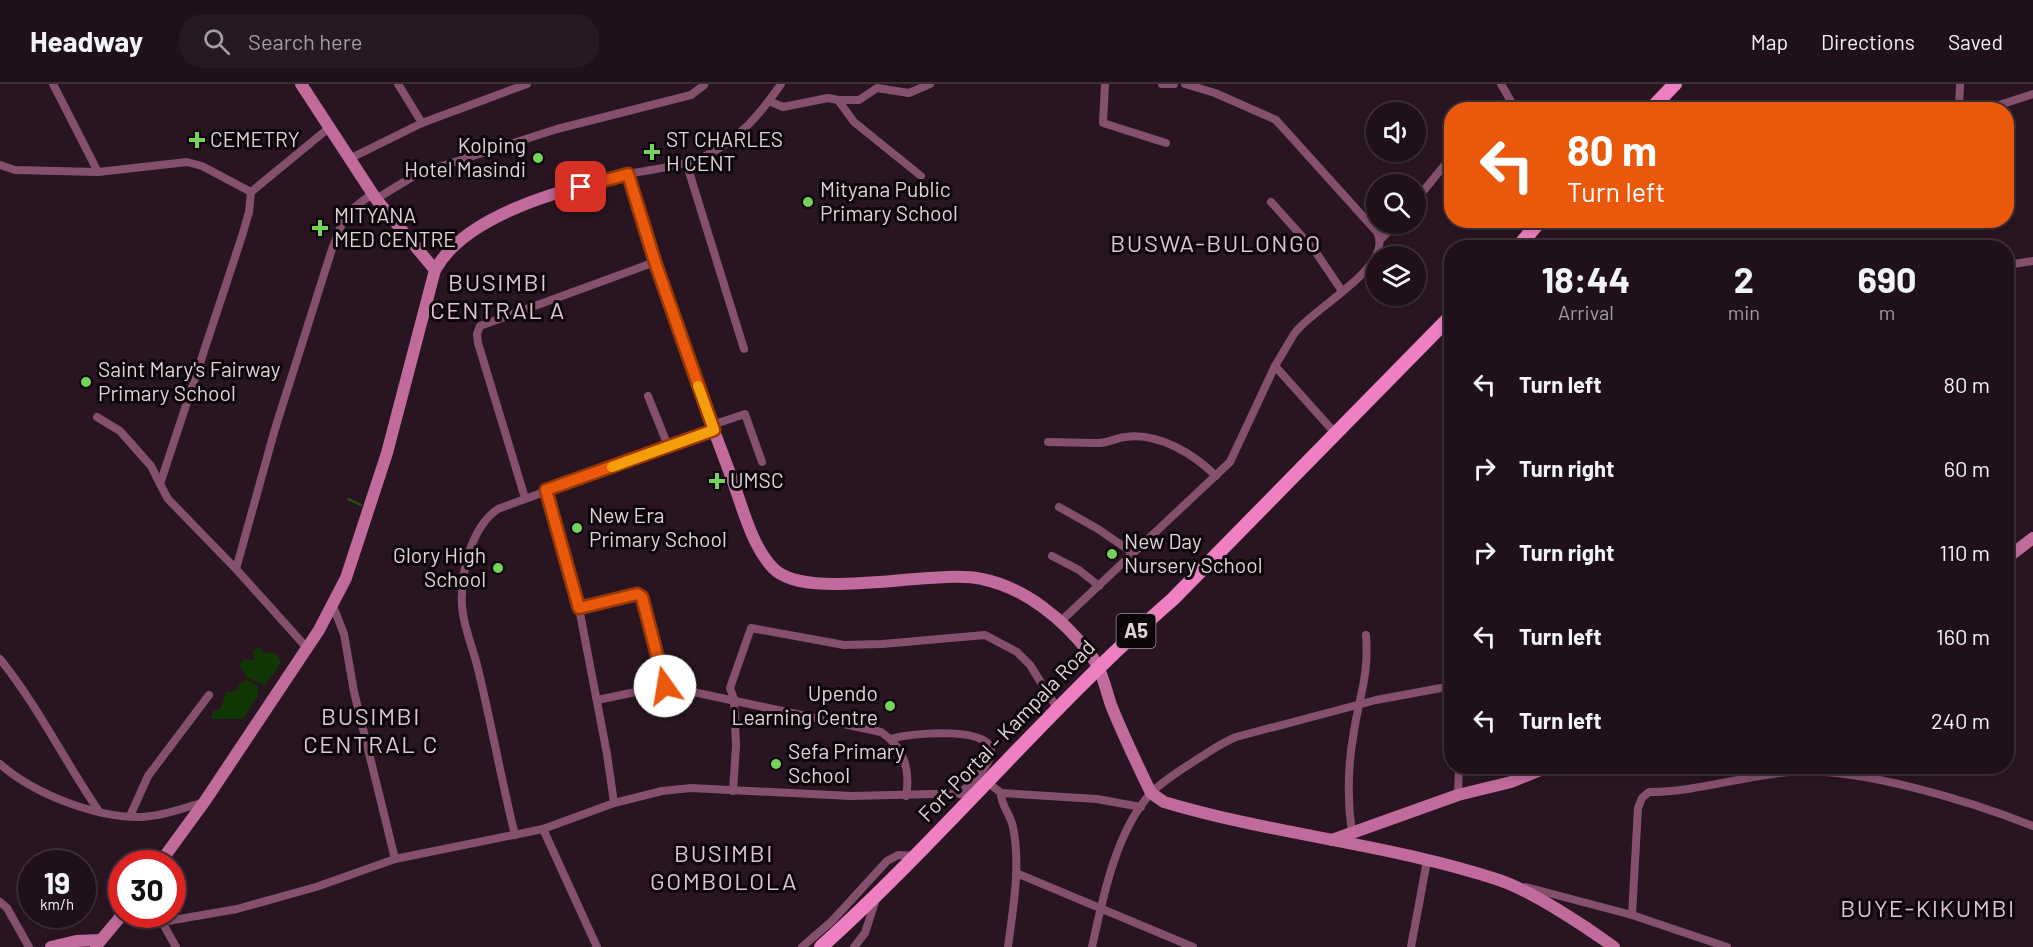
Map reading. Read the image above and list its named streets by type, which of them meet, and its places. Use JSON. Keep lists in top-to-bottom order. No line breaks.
{"streets":{"main road":["A5","Fort Portal - Kampala Road"]},"districts":["BUSWA-BULONGO","BUSIMBI CENTRAL A","BUSIMBI CENTRAL C","BUSIMBI GOMBOLOLA","BUYE-KIKUMBI"],"places":{"health":["CEMETRY","ST CHARLES H CENT","MITYANA MED CENTRE","UMSC"],"other":["Kolping Hotel Masindi","Mityana Public Primary School","Saint Mary's Fairway Primary School","New Era Primary School","New Day Nursery School","Glory High School","Upendo Learning Centre","Sefa Primary School"]},"page":{"header":"Headway","search":"Search here","nav":["Map","Directions","Saved"],"turn":["80 m","Turn left"],"eta":["18:44","Arrival","2","min","690","m"],"list":[{"name":"Turn left","value":"80 m"},{"name":"Turn right","value":"60 m"},{"name":"Turn right","value":"110 m"},{"name":"Turn left","value":"160 m"},{"name":"Turn left","value":"240 m"}],"speed":"19 km/h","limit":"30"}}
